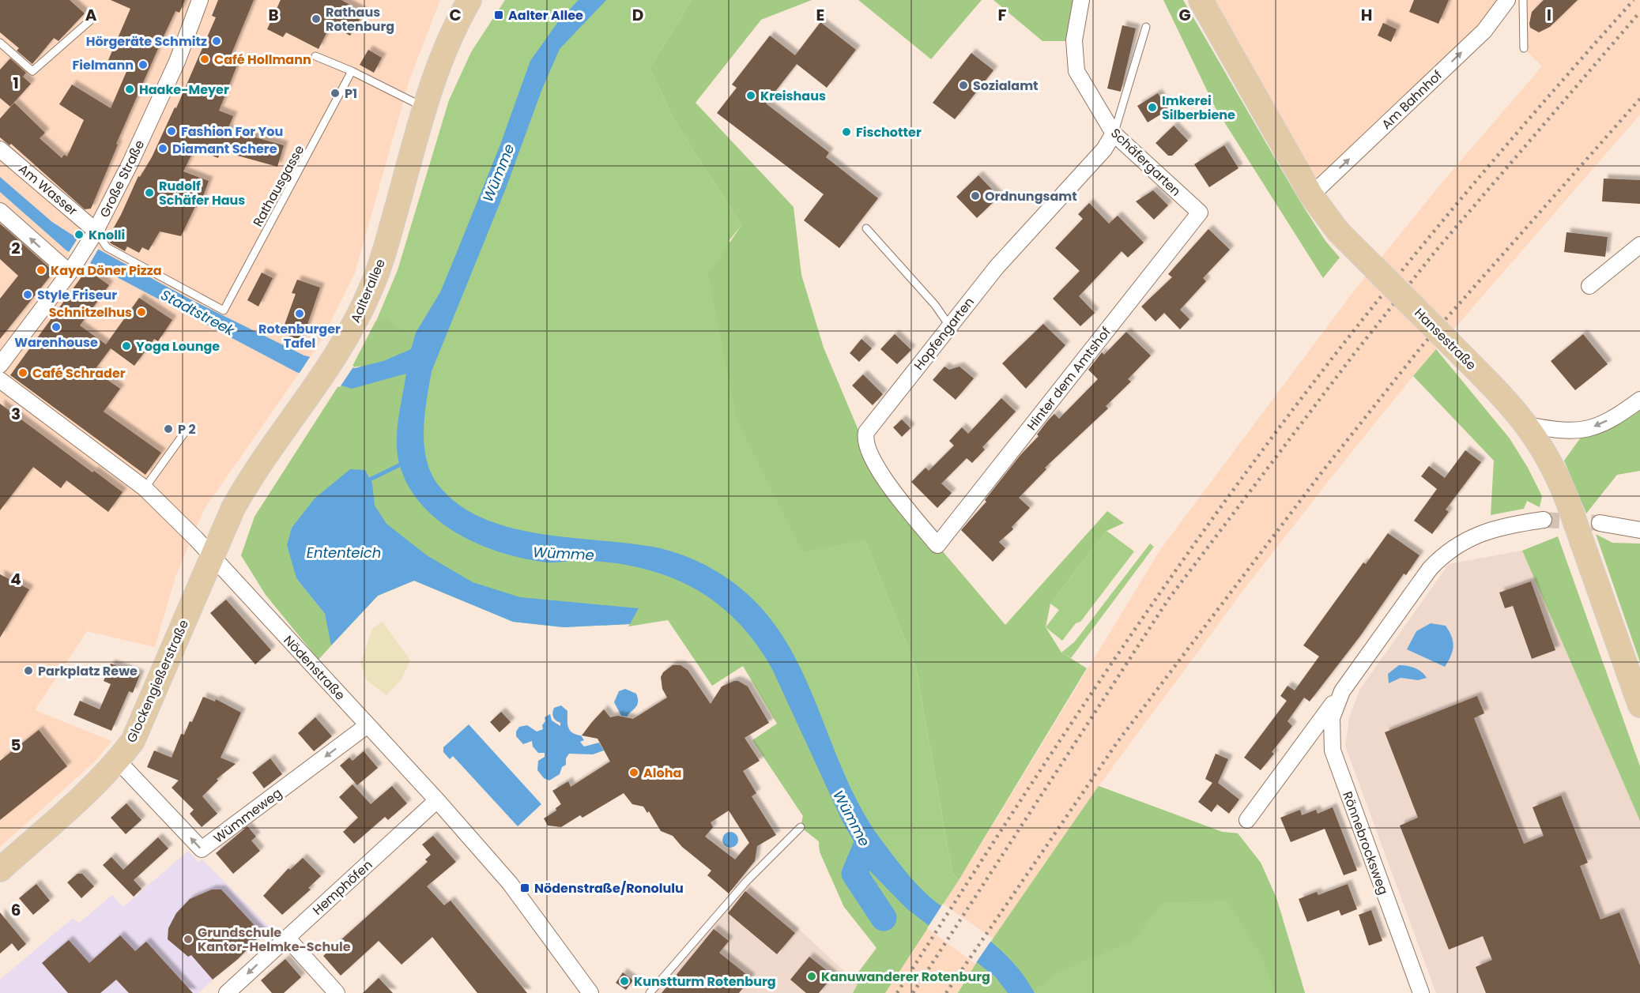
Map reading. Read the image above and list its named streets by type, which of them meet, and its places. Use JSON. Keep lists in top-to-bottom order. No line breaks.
{"streets":{"main road":["Aalterallee","Hansestraße","Glockengießerstraße"],"street":["Am Bahnhof","Schäfergarten","Große Straße","Am Wasser","Hopfengarten","Hinter dem Amtshof","Nödenstraße","Wümmeweg","Rönnebrocksweg","Hemphöfen"],"lane":["Rathausgasse"]},"crossings":[["Am Bahnhof","Hansestraße"],["Schäfergarten","Hopfengarten"],["Schäfergarten","Hinter dem Amtshof"],["Große Straße","Rathausgasse"],["Große Straße","Am Wasser"],["Rathausgasse","Am Wasser"],["Aalterallee","Nödenstraße"],["Aalterallee","Glockengießerstraße"],["Hopfengarten","Hinter dem Amtshof"],["Nödenstraße","Glockengießerstraße"],["Nödenstraße","Wümmeweg"],["Nödenstraße","Hemphöfen"],["Glockengießerstraße","Wümmeweg"]],"one_way":["Am Bahnhof"],"water":["Wümme","Stadtstreek","Ententeich"],"places":{"transit":["Aalter Allee","Nödenstraße/Ronolulu"],"other":["Rathaus Rotenburg","Hörgeräte Schmitz","Café Hollmann","Fielmann","Sozialamt","Haake-Meyer","P1","Kreishaus","Imkerei Silberbiene","Fashion For You","Fischotter","Diamant Schere","Rudolf Schäfer Haus","Ordnungsamt","Knolli","Kaya Döner Pizza","Style Friseur","Schnitzelhus","Rotenburger Tafel","Warenhouse","Yoga Lounge","Café Schrader","P 2","Parkplatz Rewe","Aloha","Grundschule Kantor-Helmke-Schule","Kanuwanderer Rotenburg","Kunstturm Rotenburg"]},"grid":{"columns":["A","B","C","D","E","F","G","H","I"],"rows":["1","2","3","4","5","6"]}}
